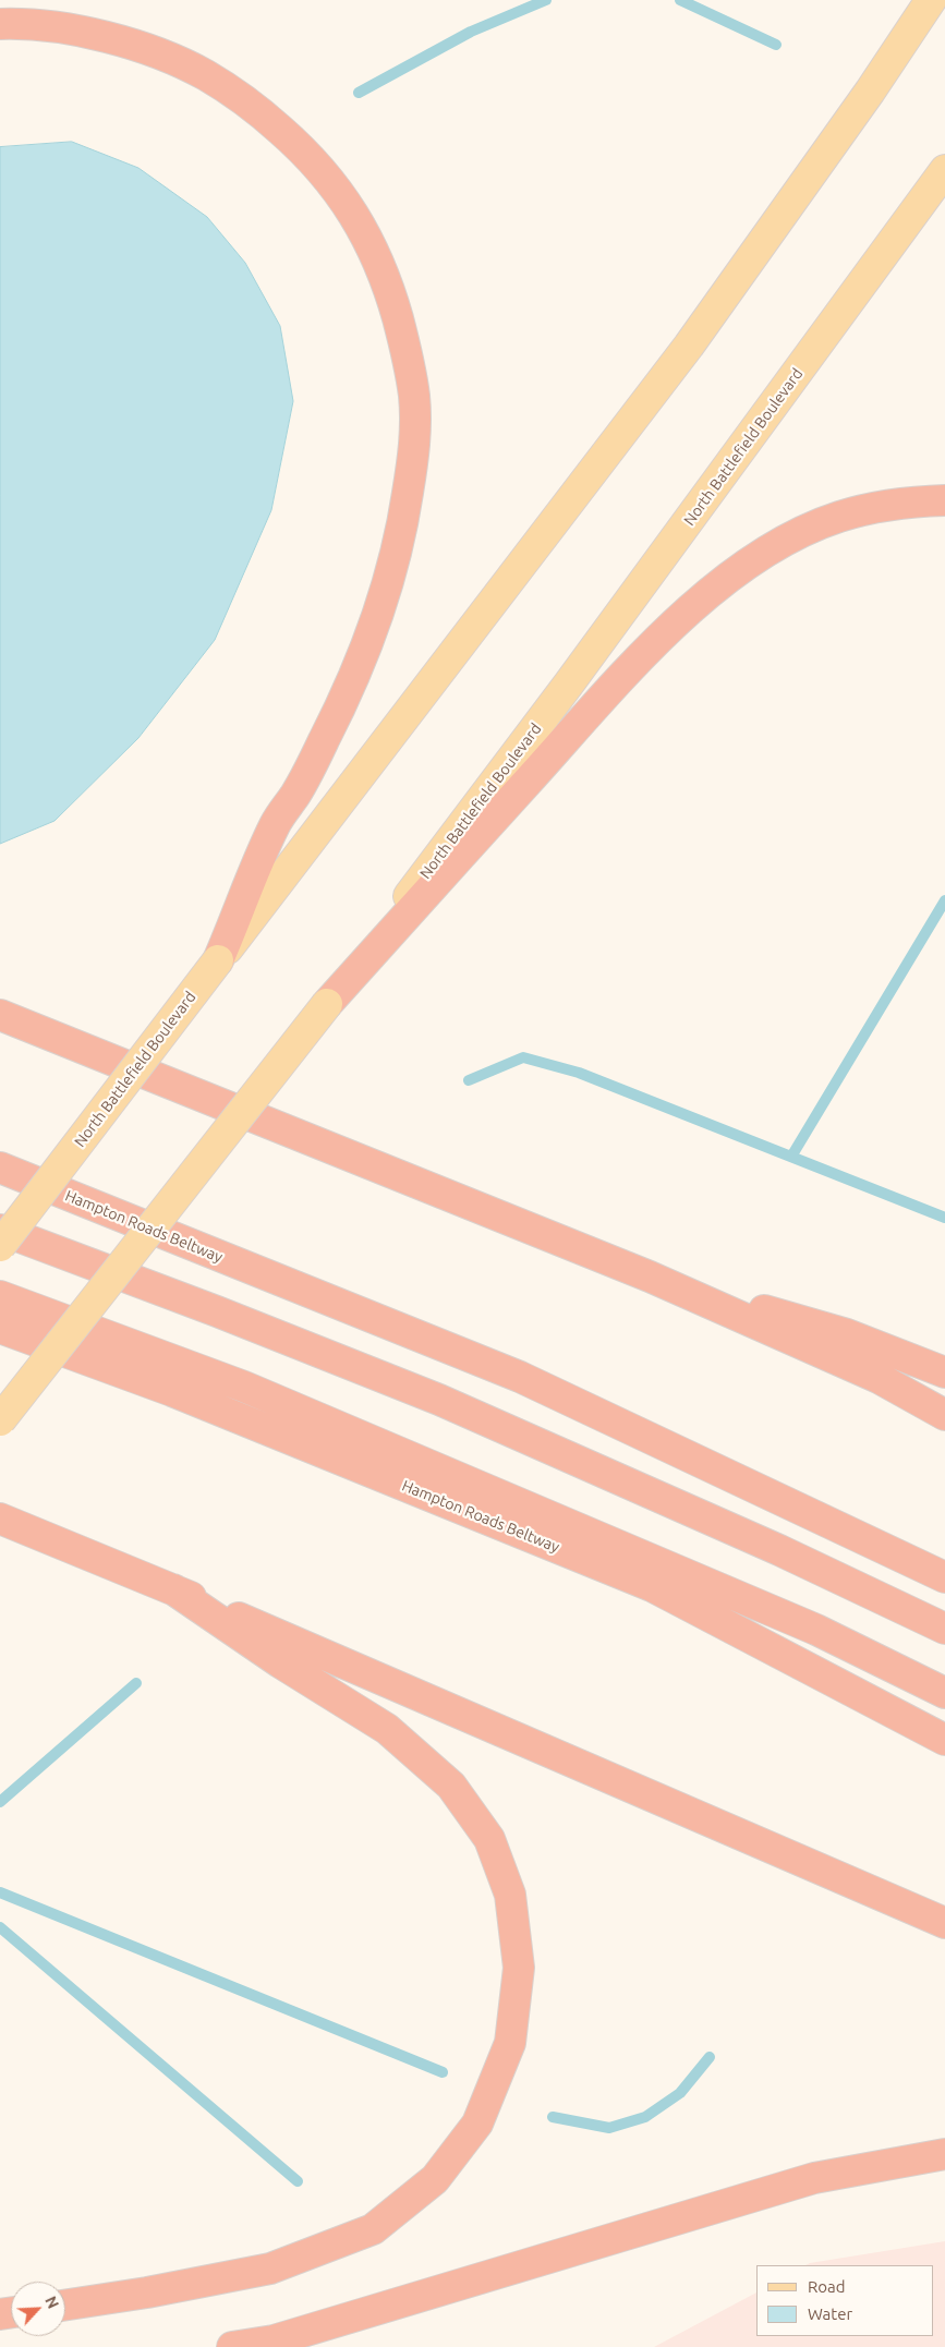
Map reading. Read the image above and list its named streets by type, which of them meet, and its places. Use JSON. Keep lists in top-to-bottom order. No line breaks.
{"streets":{"highway":["Hampton Roads Beltway"],"main road":["North Battlefield Boulevard"]},"legend":["Road","Water"],"north":"top right"}
